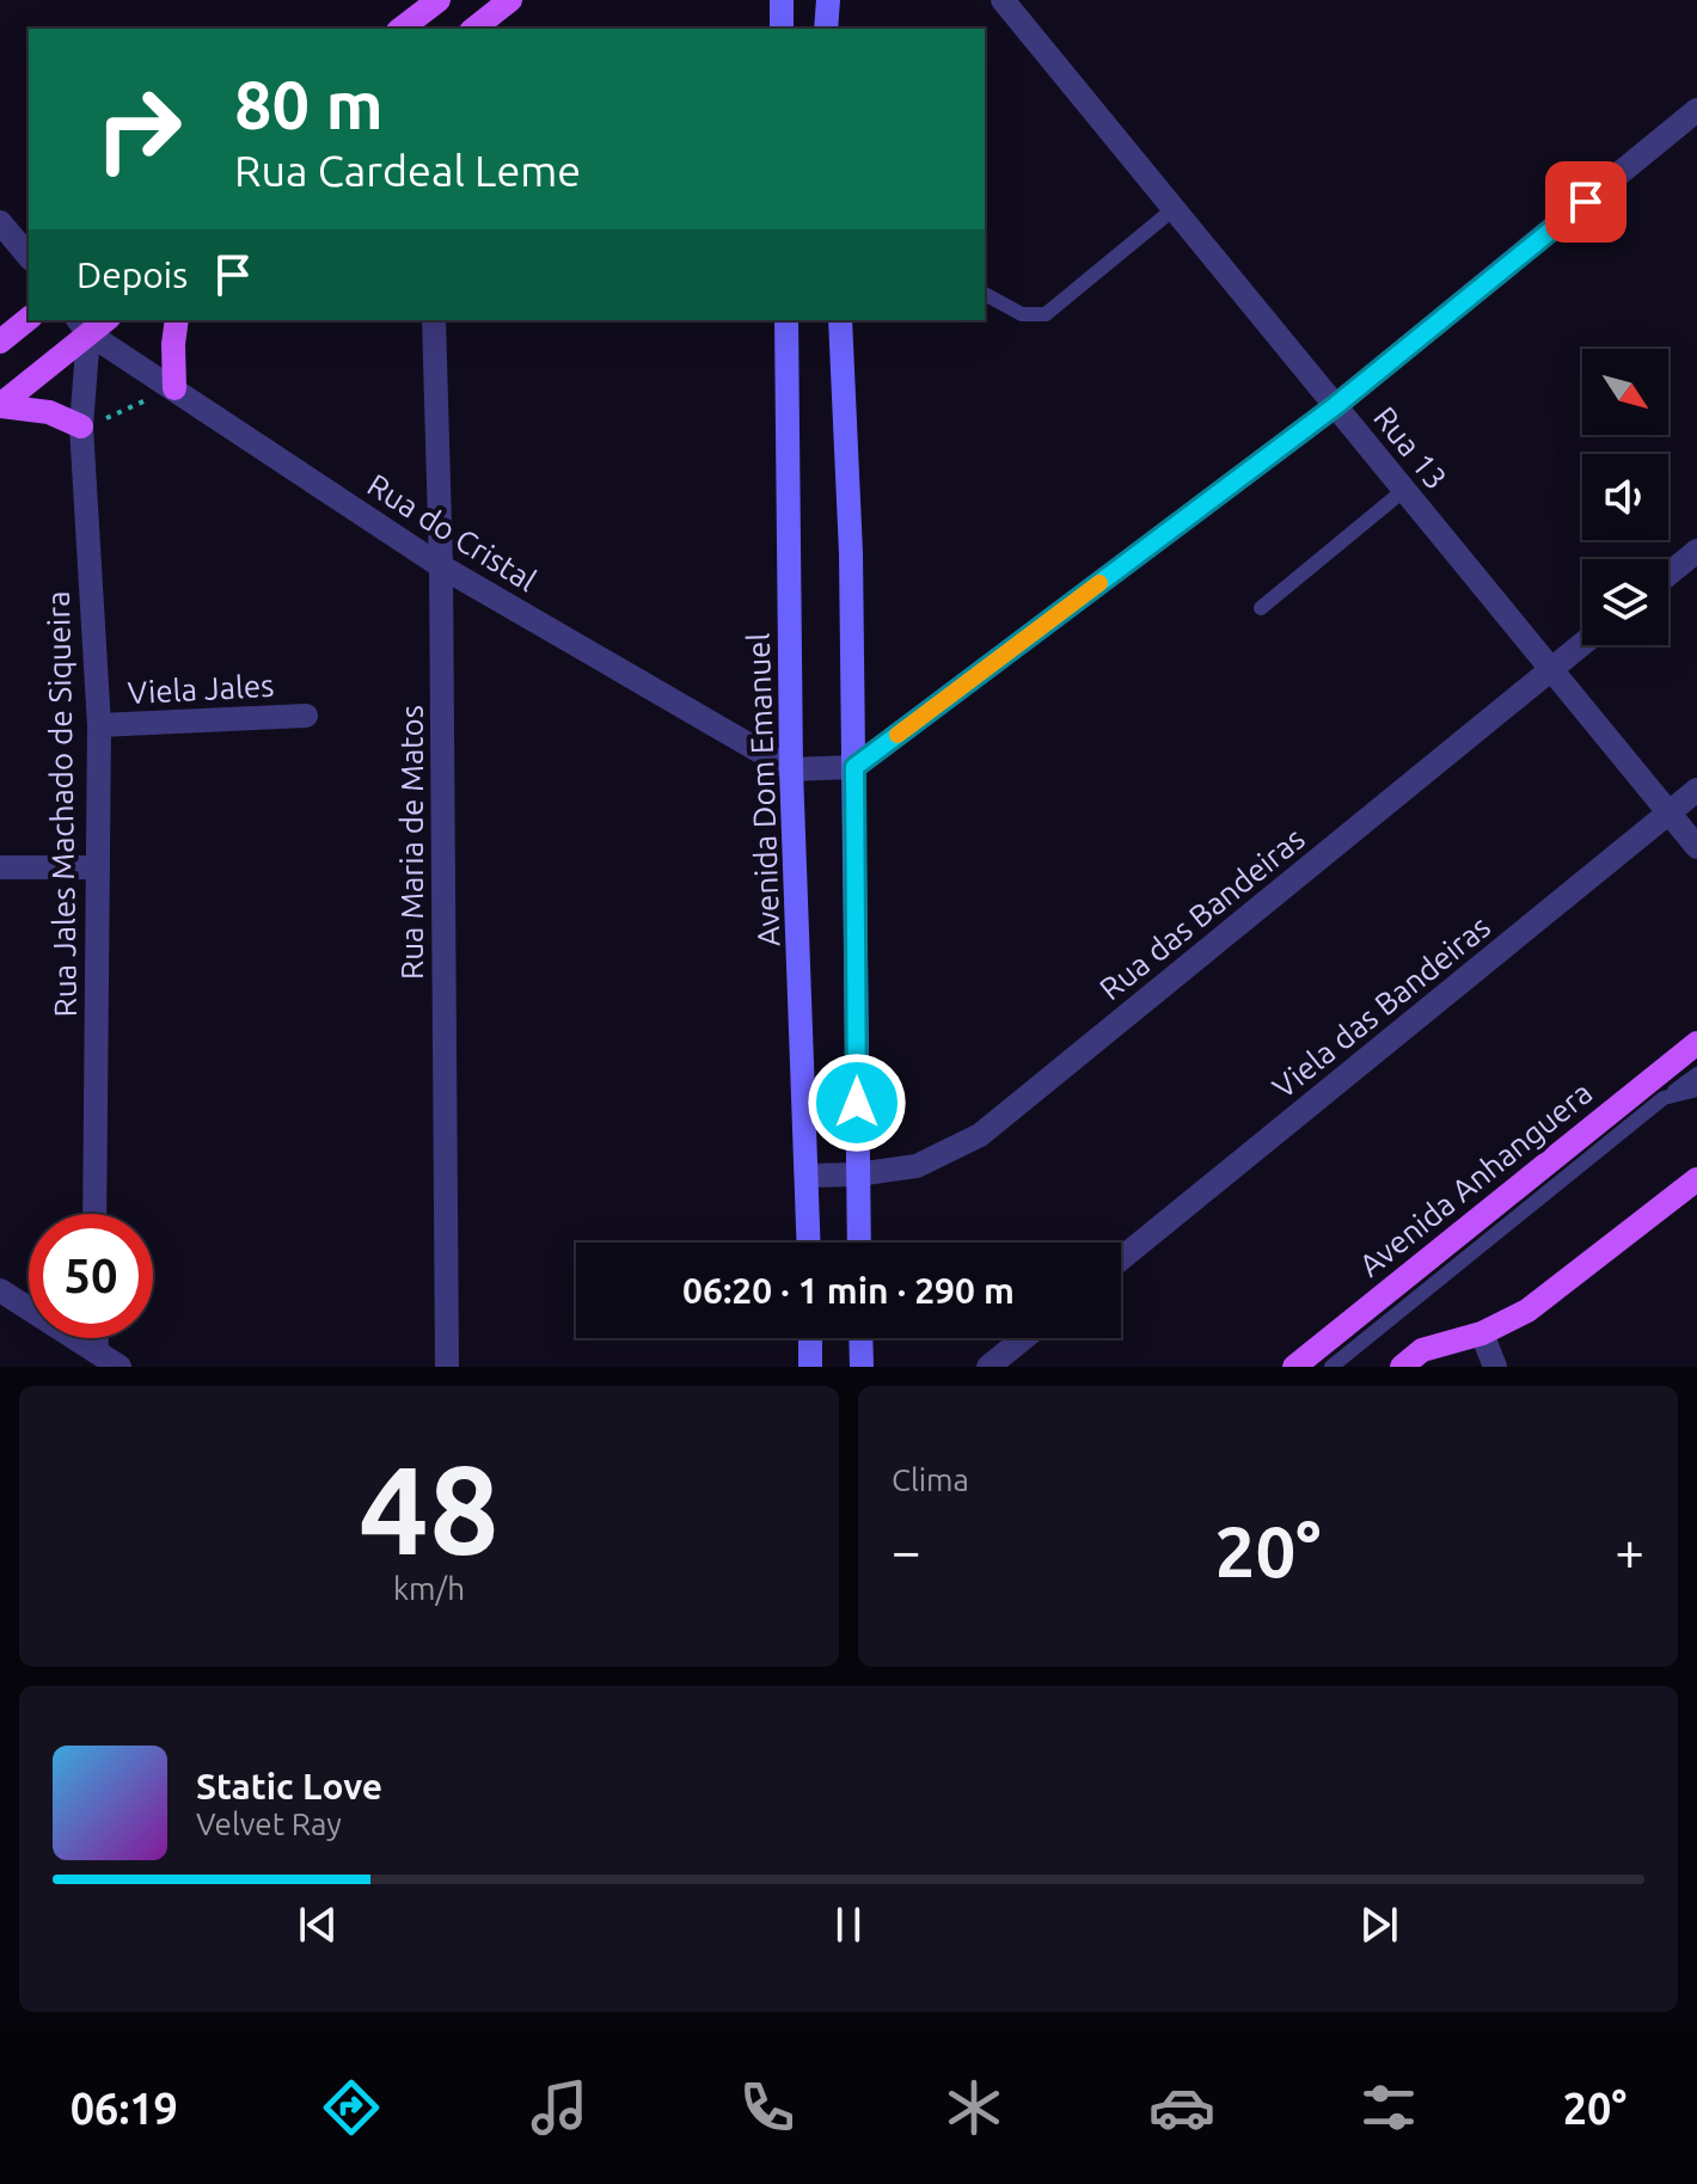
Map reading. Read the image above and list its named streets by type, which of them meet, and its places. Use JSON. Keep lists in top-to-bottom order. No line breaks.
{"streets":{"main road":["Avenida Dom Emanuel","Avenida Anhanguera"],"street":["Rua 13","Rua do Cristal","Viela Jales","Rua Jales Machado de Siqueira","Rua Maria de Matos","Rua das Bandeiras","Viela das Bandeiras"]},"crossings":[["Rua 13","Rua das Bandeiras"],["Rua 13","Viela das Bandeiras"],["Rua do Cristal","Avenida Dom Emanuel"],["Rua do Cristal","Rua Jales Machado de Siqueira"],["Rua do Cristal","Rua Maria de Matos"],["Viela Jales","Rua Jales Machado de Siqueira"],["Avenida Dom Emanuel","Rua das Bandeiras"]],"north":"bottom right","page":{"turn":["80 m","Rua Cardeal Leme"],"then":"Depois","limit":"50","trip":"06:20 · 1 min · 290 m","tile":[["48","km/h"],"Clima"],"heat":["−","20°","+"],"song":["Static Love","Velvet Ray"],"tabs":["06:19","20°"]}}
